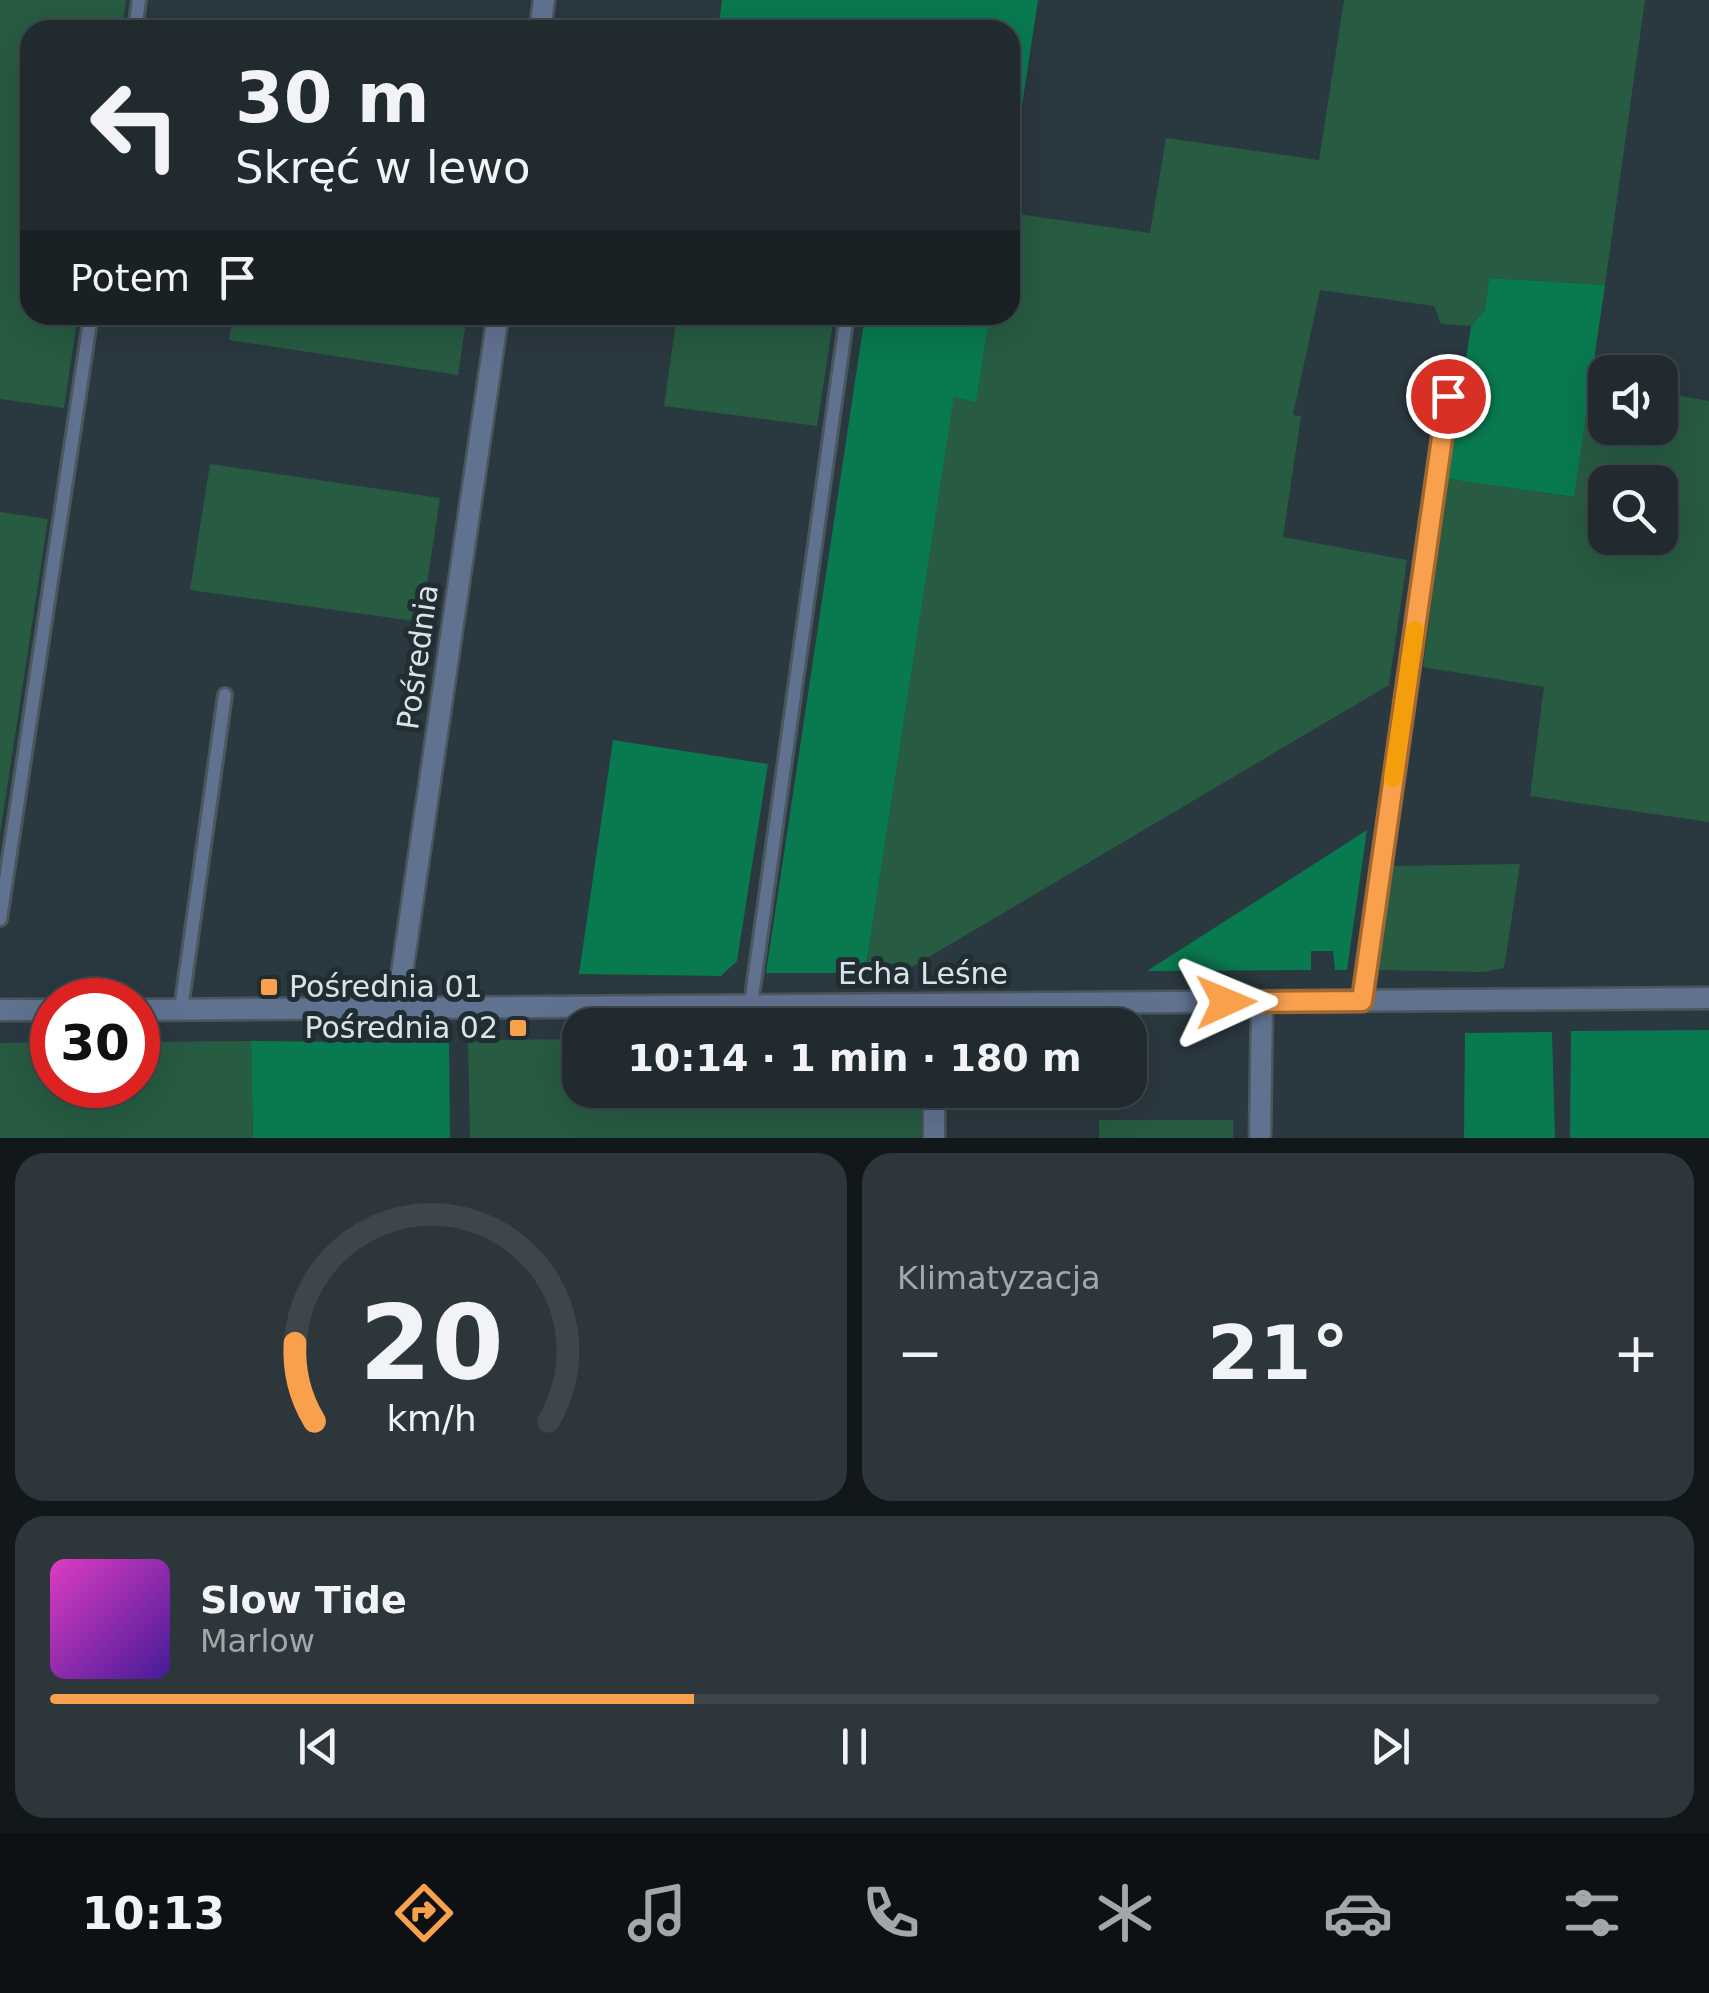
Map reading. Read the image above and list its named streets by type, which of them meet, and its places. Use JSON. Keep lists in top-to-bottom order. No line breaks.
{"streets":{"street":["Pośrednia","Echa Leśne"]},"crossings":[["Pośrednia","Echa Leśne"]],"places":{"transit":["Pośrednia 01","Pośrednia 02"]},"page":{"turn":["30 m","Skręć w lewo"],"then":"Potem","limit":"30","trip":"10:14 · 1 min · 180 m","tile":"Klimatyzacja","heat":["−","21°","+"],"song":["Slow Tide","Marlow"],"tabs":"10:13","gauge":["20","km/h"]}}
